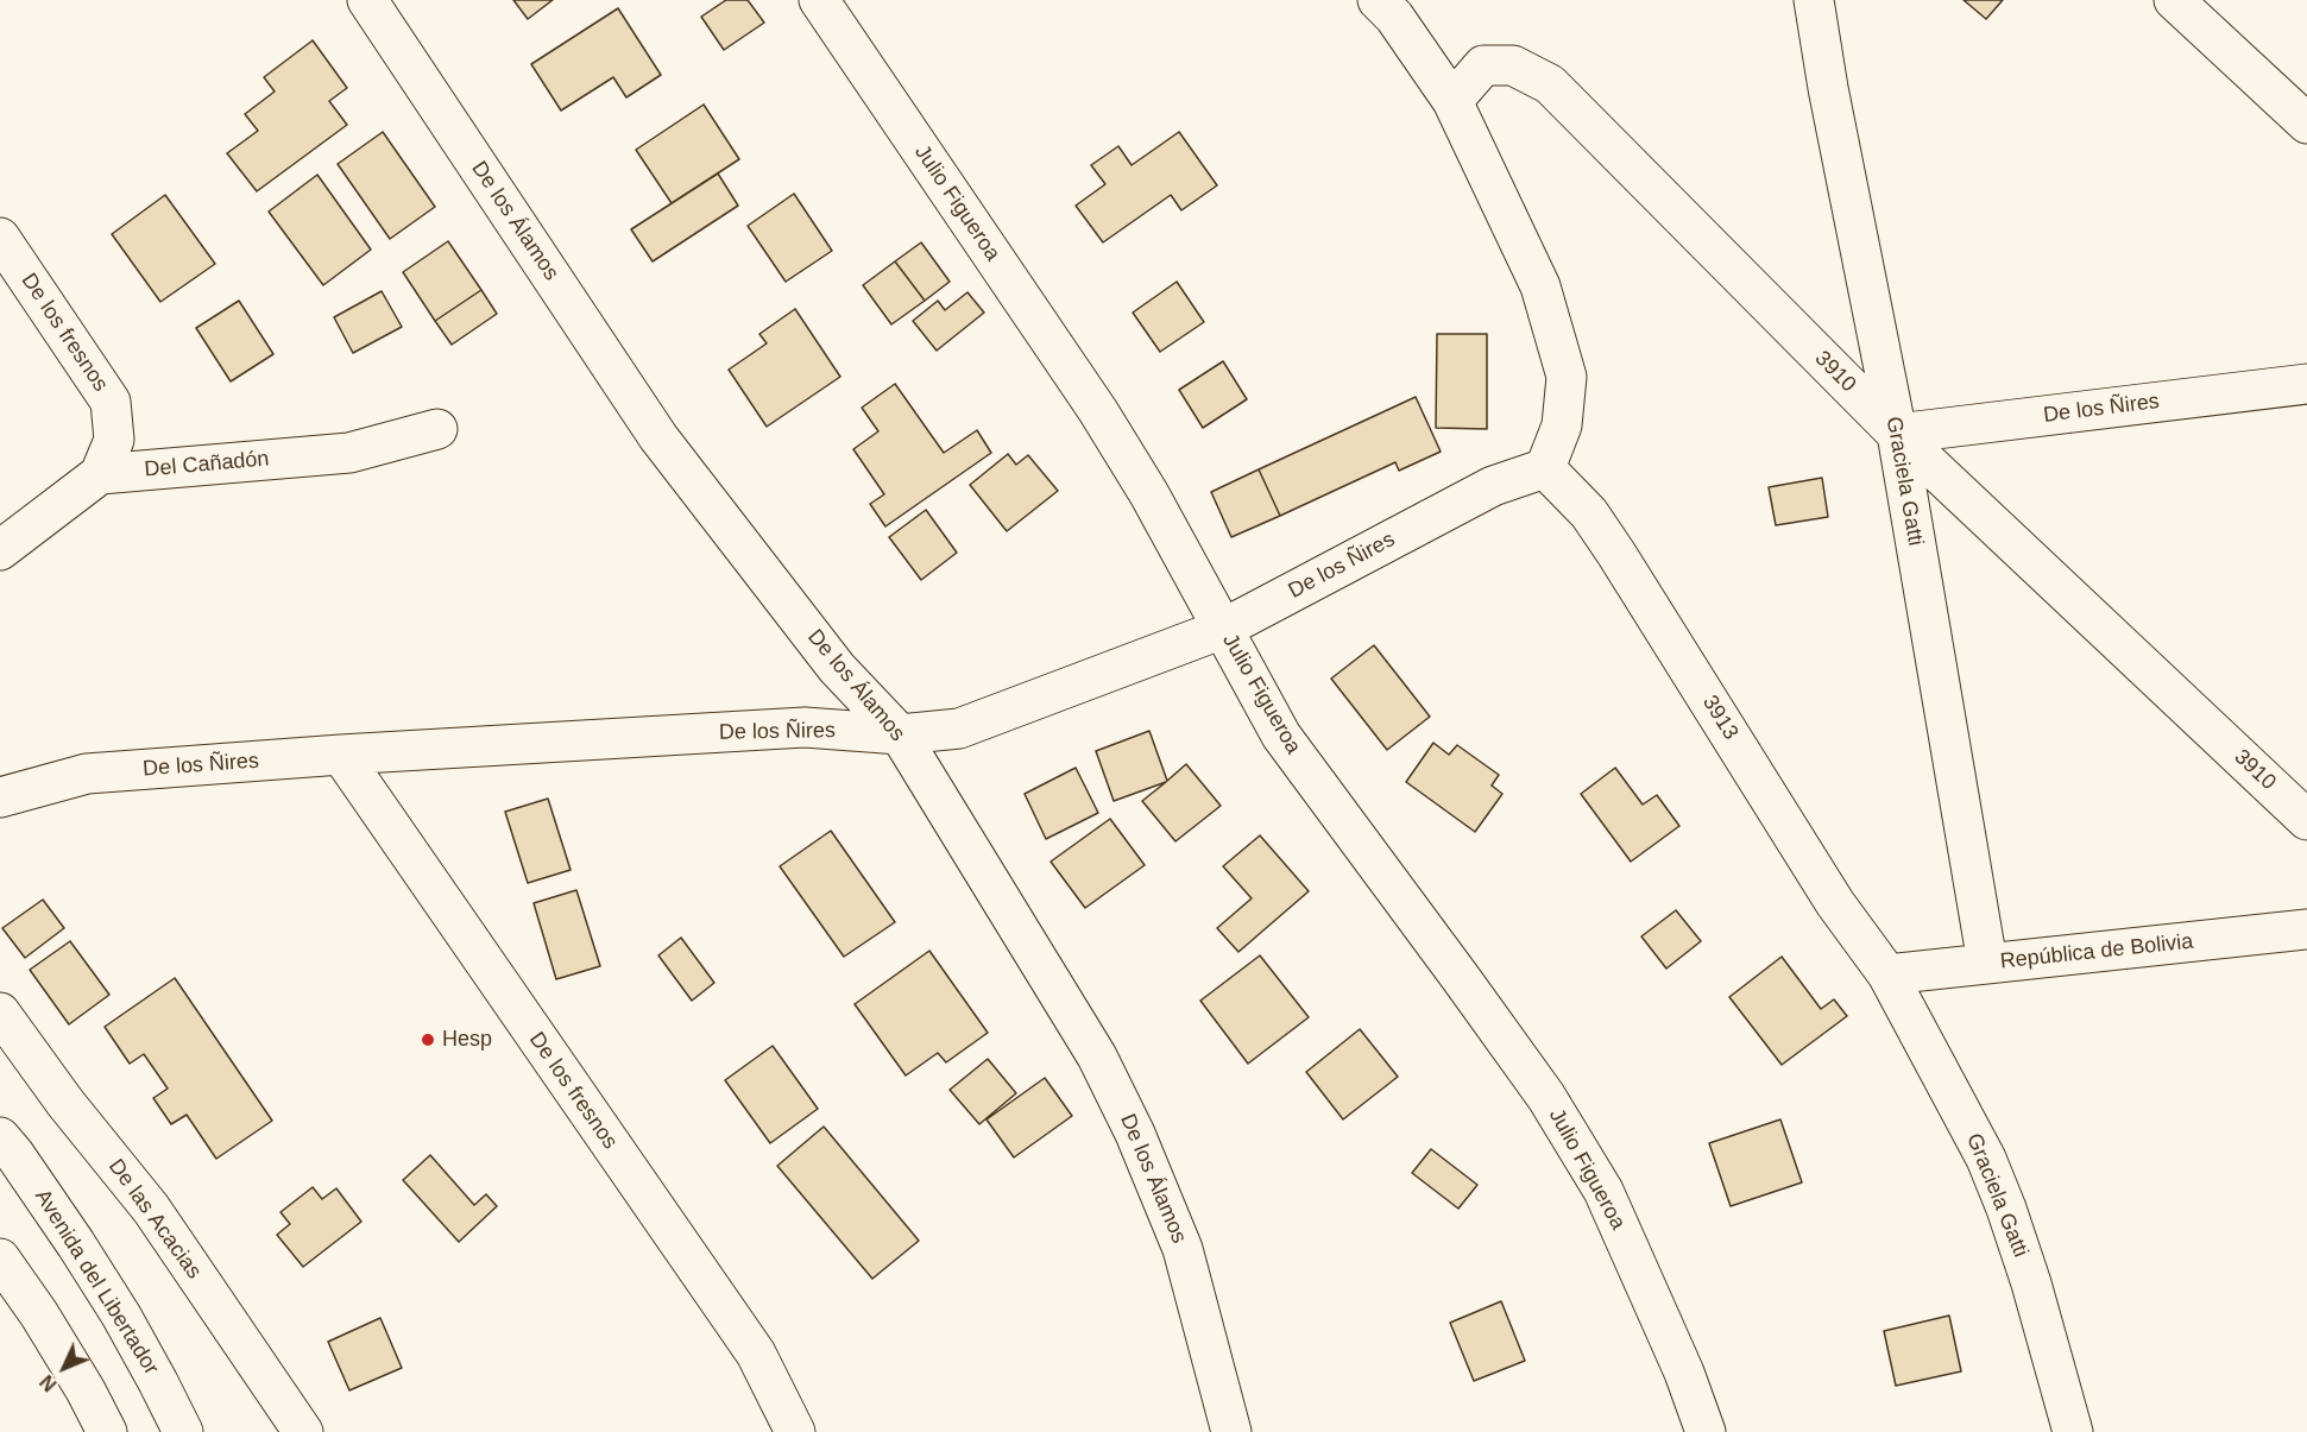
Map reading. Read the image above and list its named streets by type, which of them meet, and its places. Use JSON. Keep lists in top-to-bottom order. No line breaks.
{"streets":{"street":["Julio Figueroa","De los Álamos","De los fresnos","3910","De los Ñires","Del Cañadón","Graciela Gatti","3913","República de Bolivia","De las Acacias","Avenida del Libertador"]},"crossings":[["Julio Figueroa","De los Ñires"],["De los Álamos","De los Ñires"],["De los fresnos","De los Ñires"],["De los fresnos","Del Cañadón"],["3910","De los Ñires"],["3910","Graciela Gatti"],["De los Ñires","Graciela Gatti"],["De los Ñires","3913"],["Graciela Gatti","3913"],["Graciela Gatti","República de Bolivia"],["3913","República de Bolivia"]],"places":["Hesp"],"north":"bottom left"}
